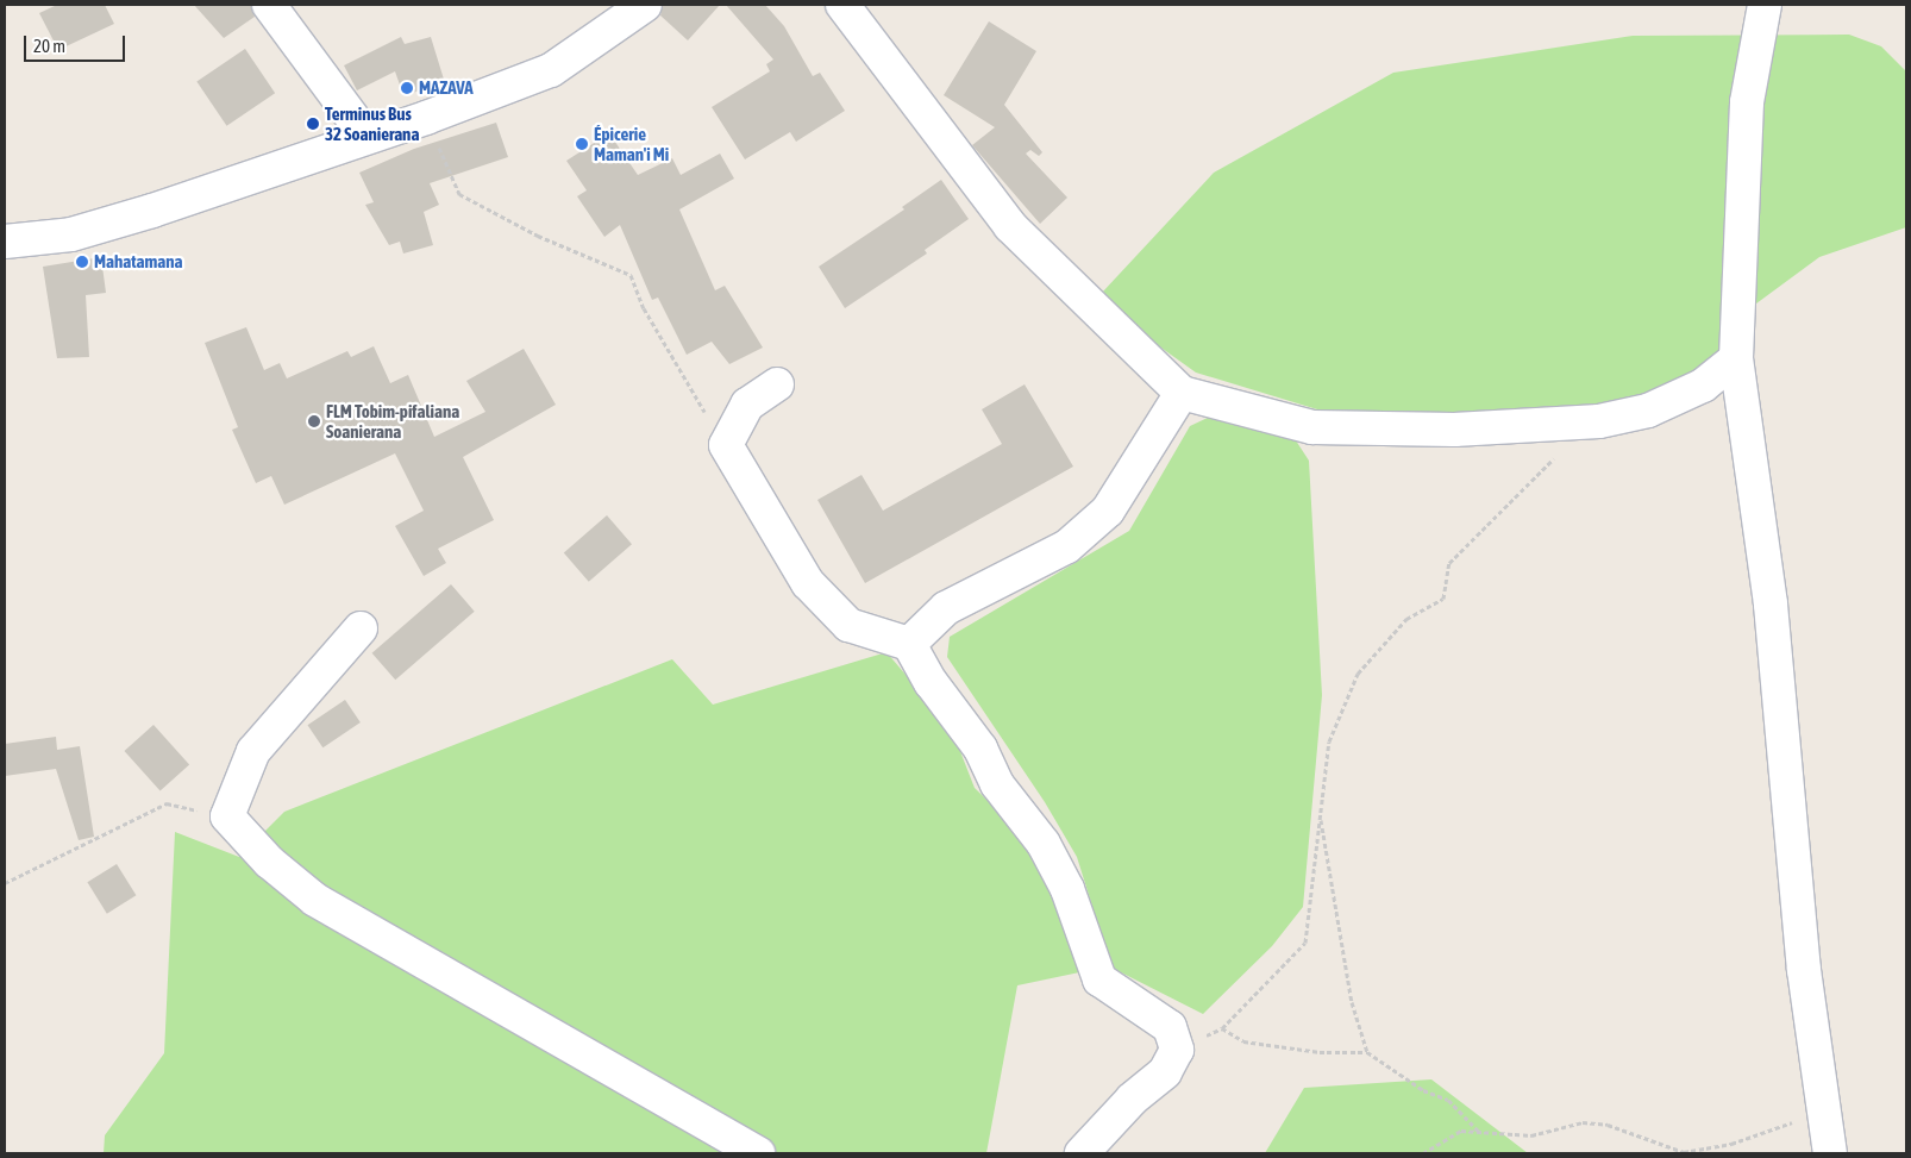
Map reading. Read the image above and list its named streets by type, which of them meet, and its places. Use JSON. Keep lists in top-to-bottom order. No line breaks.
{"places":["MAZAVA","Terminus Bus 32 Soanierana","Épicerie Maman'i Mi","Mahatamana","FLM Tobim-pifaliana Soanierana"],"scale_bar":"20 m"}
